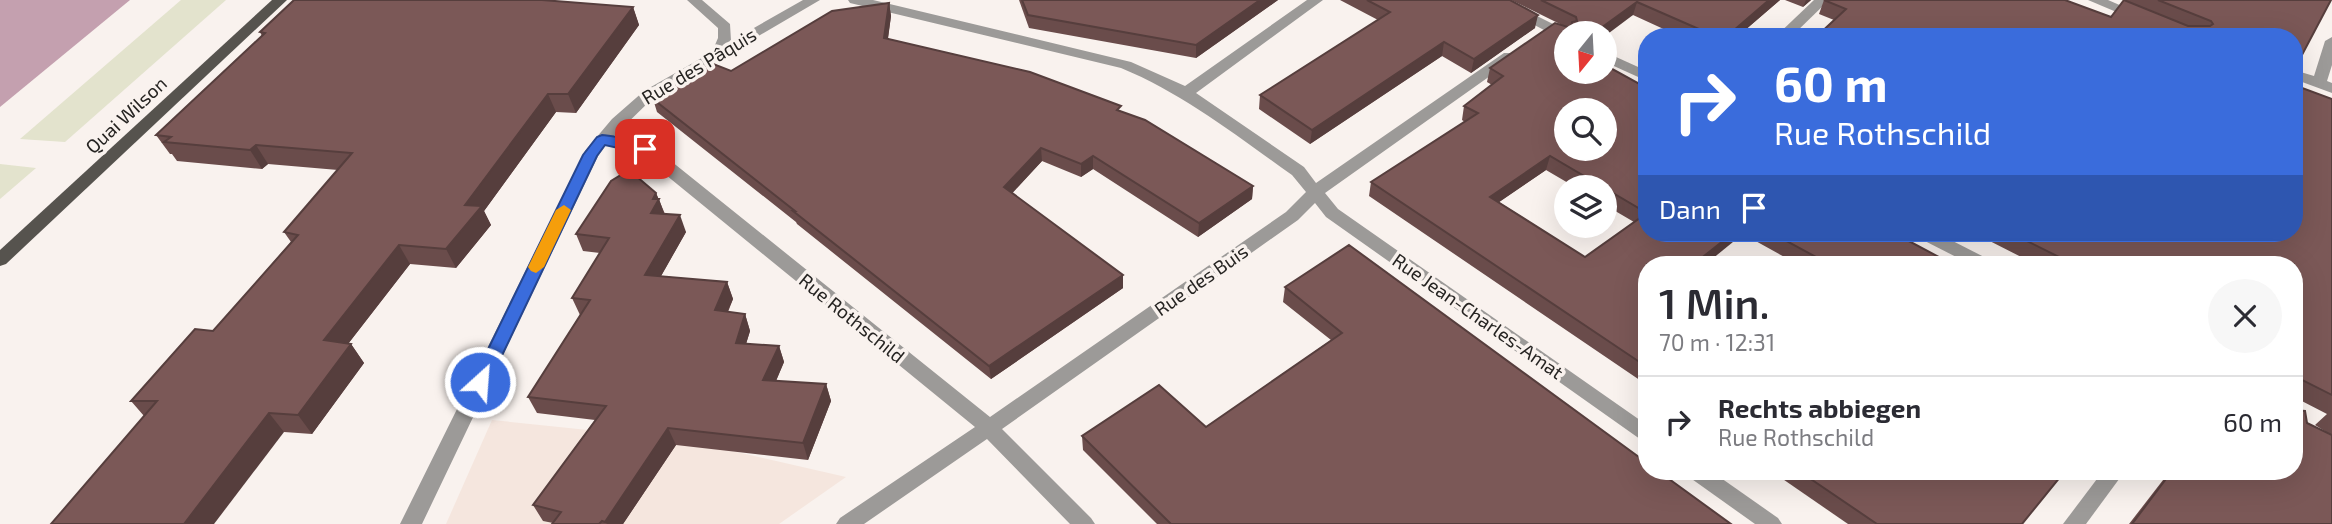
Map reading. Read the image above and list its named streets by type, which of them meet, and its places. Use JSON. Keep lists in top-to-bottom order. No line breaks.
{"streets":{"main road":["Quai Wilson"],"street":["Rue des Pâquis","Rue des Buis","Rue Jean-Charles-Amat","Rue Rothschild"]},"crossings":[["Rue des Pâquis","Rue Rothschild"],["Rue des Buis","Rue Jean-Charles-Amat"],["Rue des Buis","Rue Rothschild"]],"north":"bottom","page":{"turn":["60 m","Rue Rothschild"],"then":"Dann","heading":["1 Min.","70 m · 12:31"],"list":[{"name":"Rechts abbiegen","note":"Rue Rothschild","value":"60 m"}]}}
